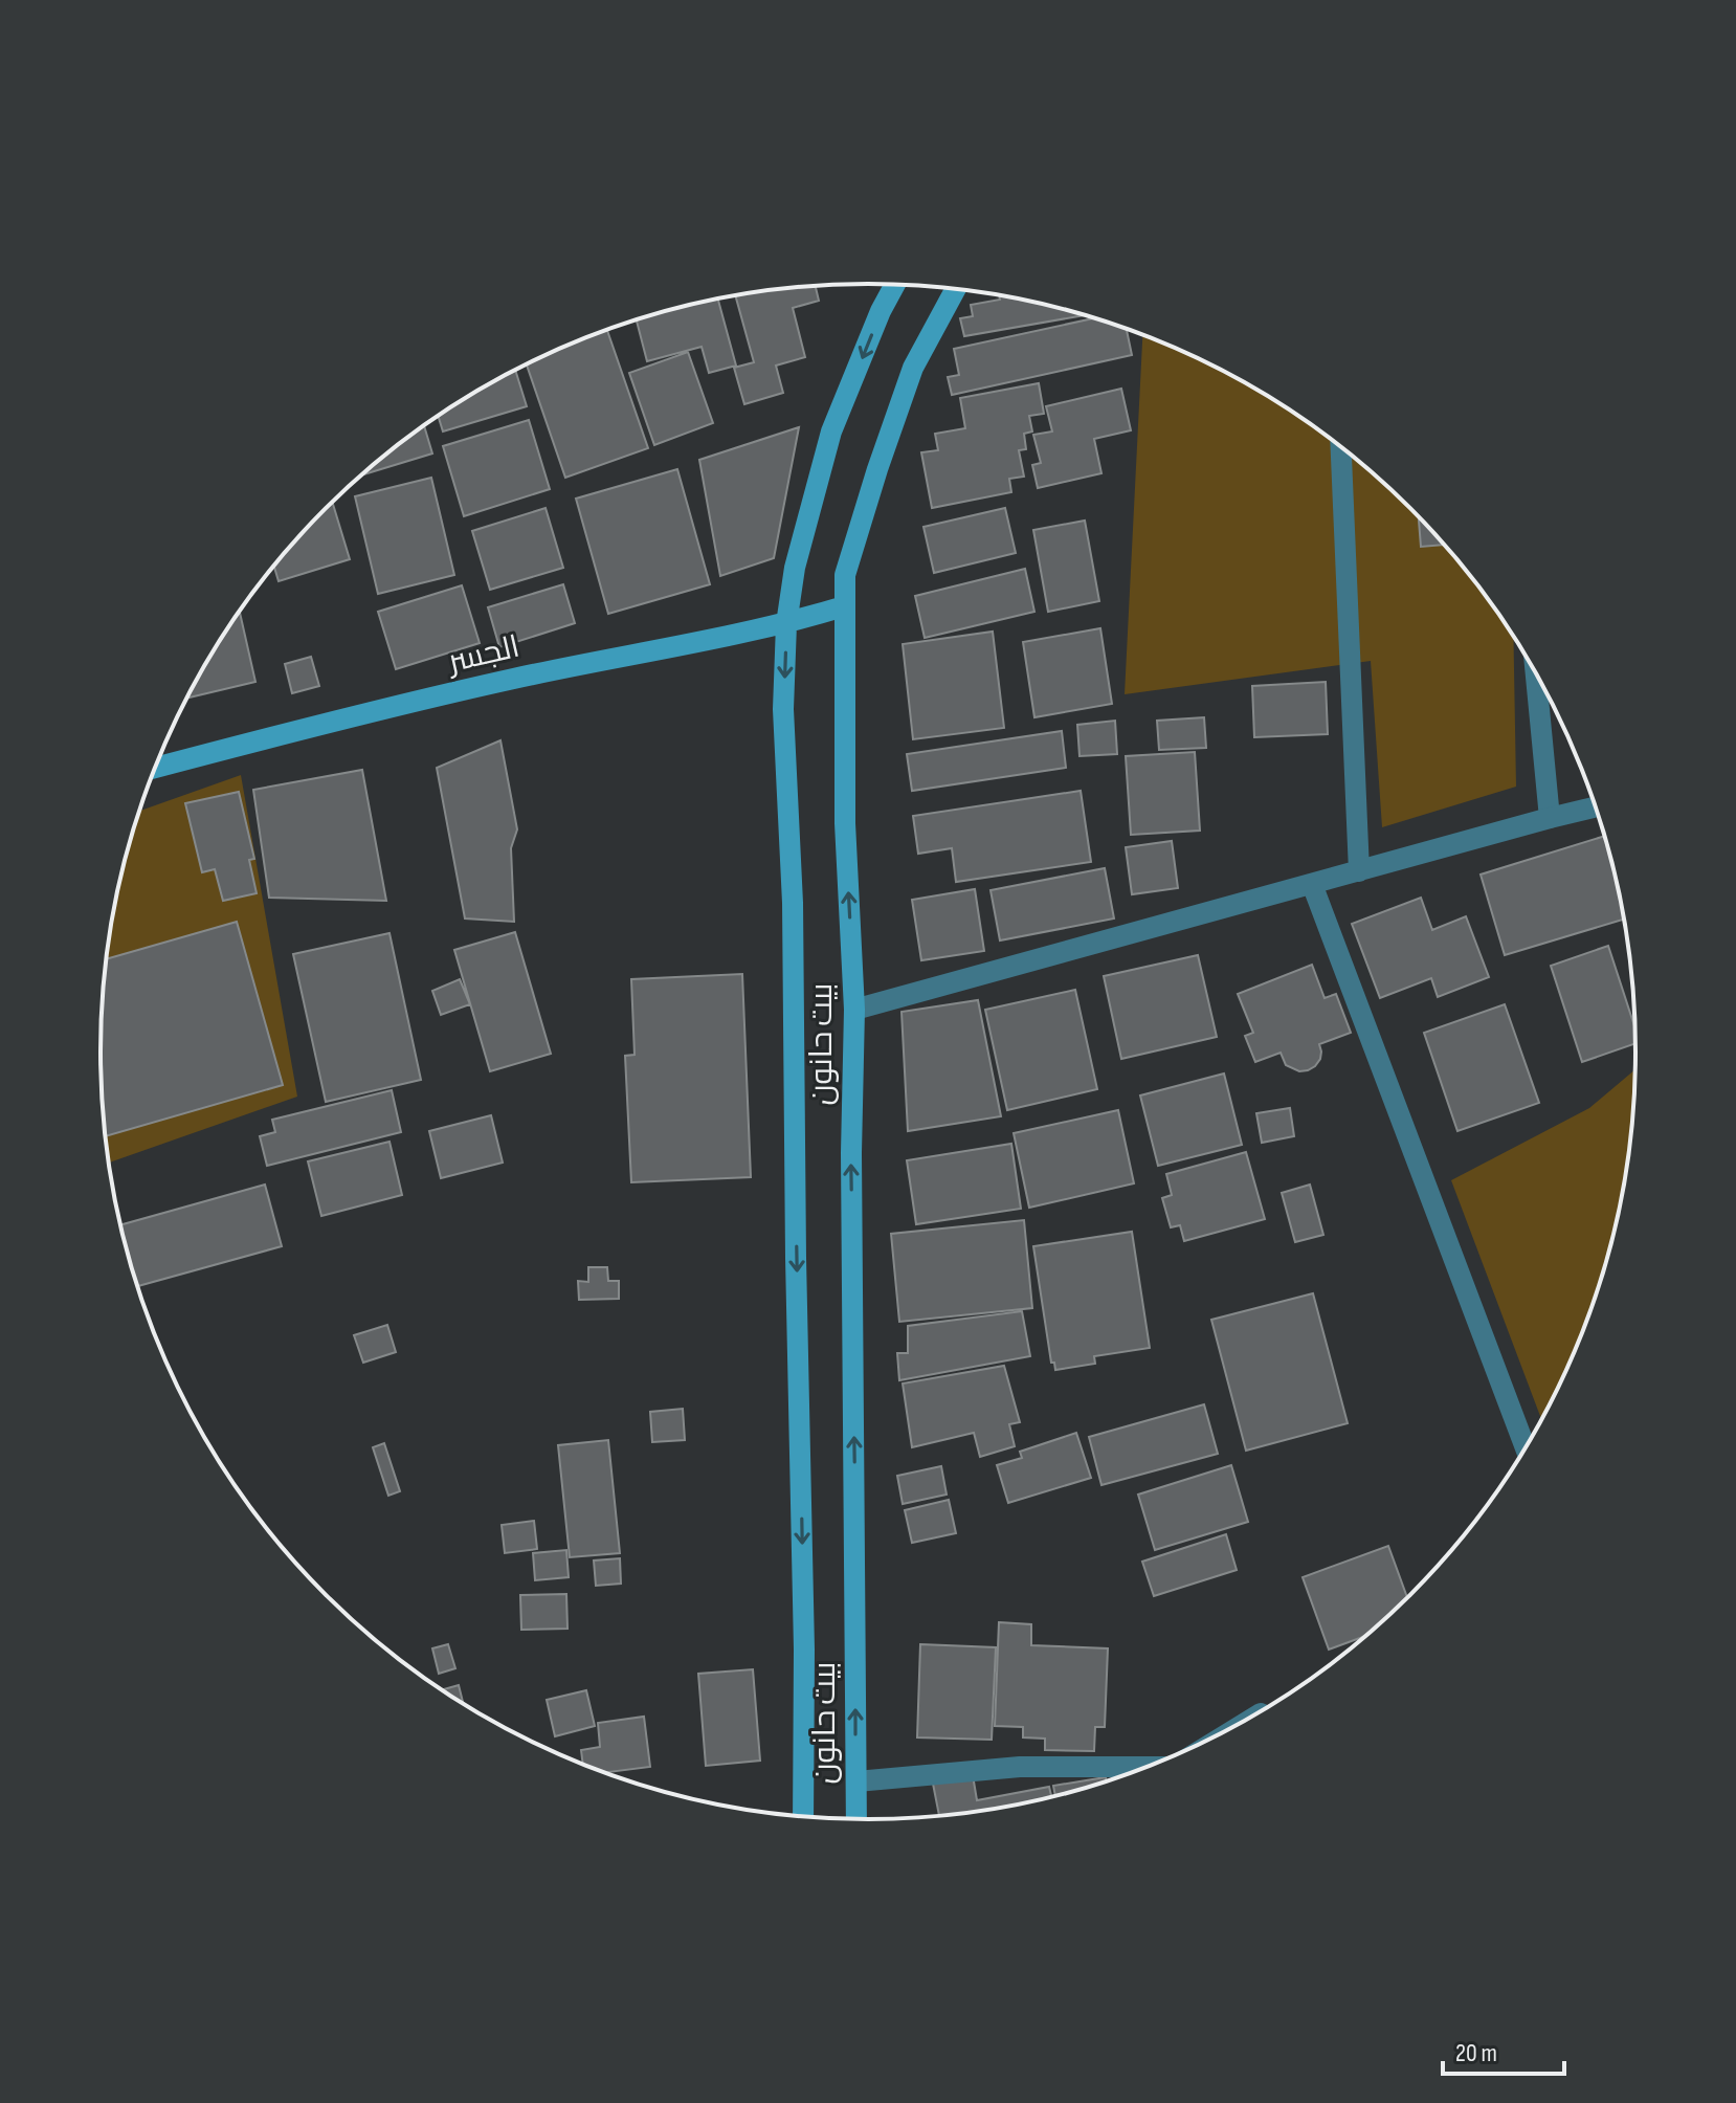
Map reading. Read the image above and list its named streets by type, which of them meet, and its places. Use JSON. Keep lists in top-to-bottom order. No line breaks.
{"streets":{"main road":["الجسر","بيت حانون"]},"crossings":[["الجسر","بيت حانون"]],"scale_bar":"20 m"}
